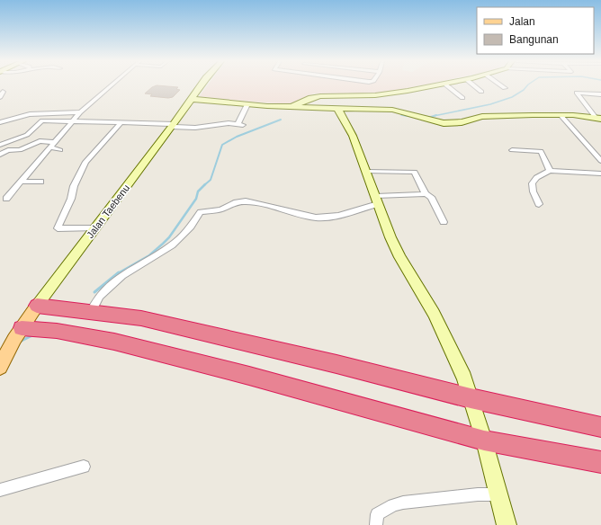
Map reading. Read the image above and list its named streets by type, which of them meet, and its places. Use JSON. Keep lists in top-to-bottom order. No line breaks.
{"streets":{"main road":["Jalan Taebenu"]},"legend":["Jalan","Bangunan"]}
